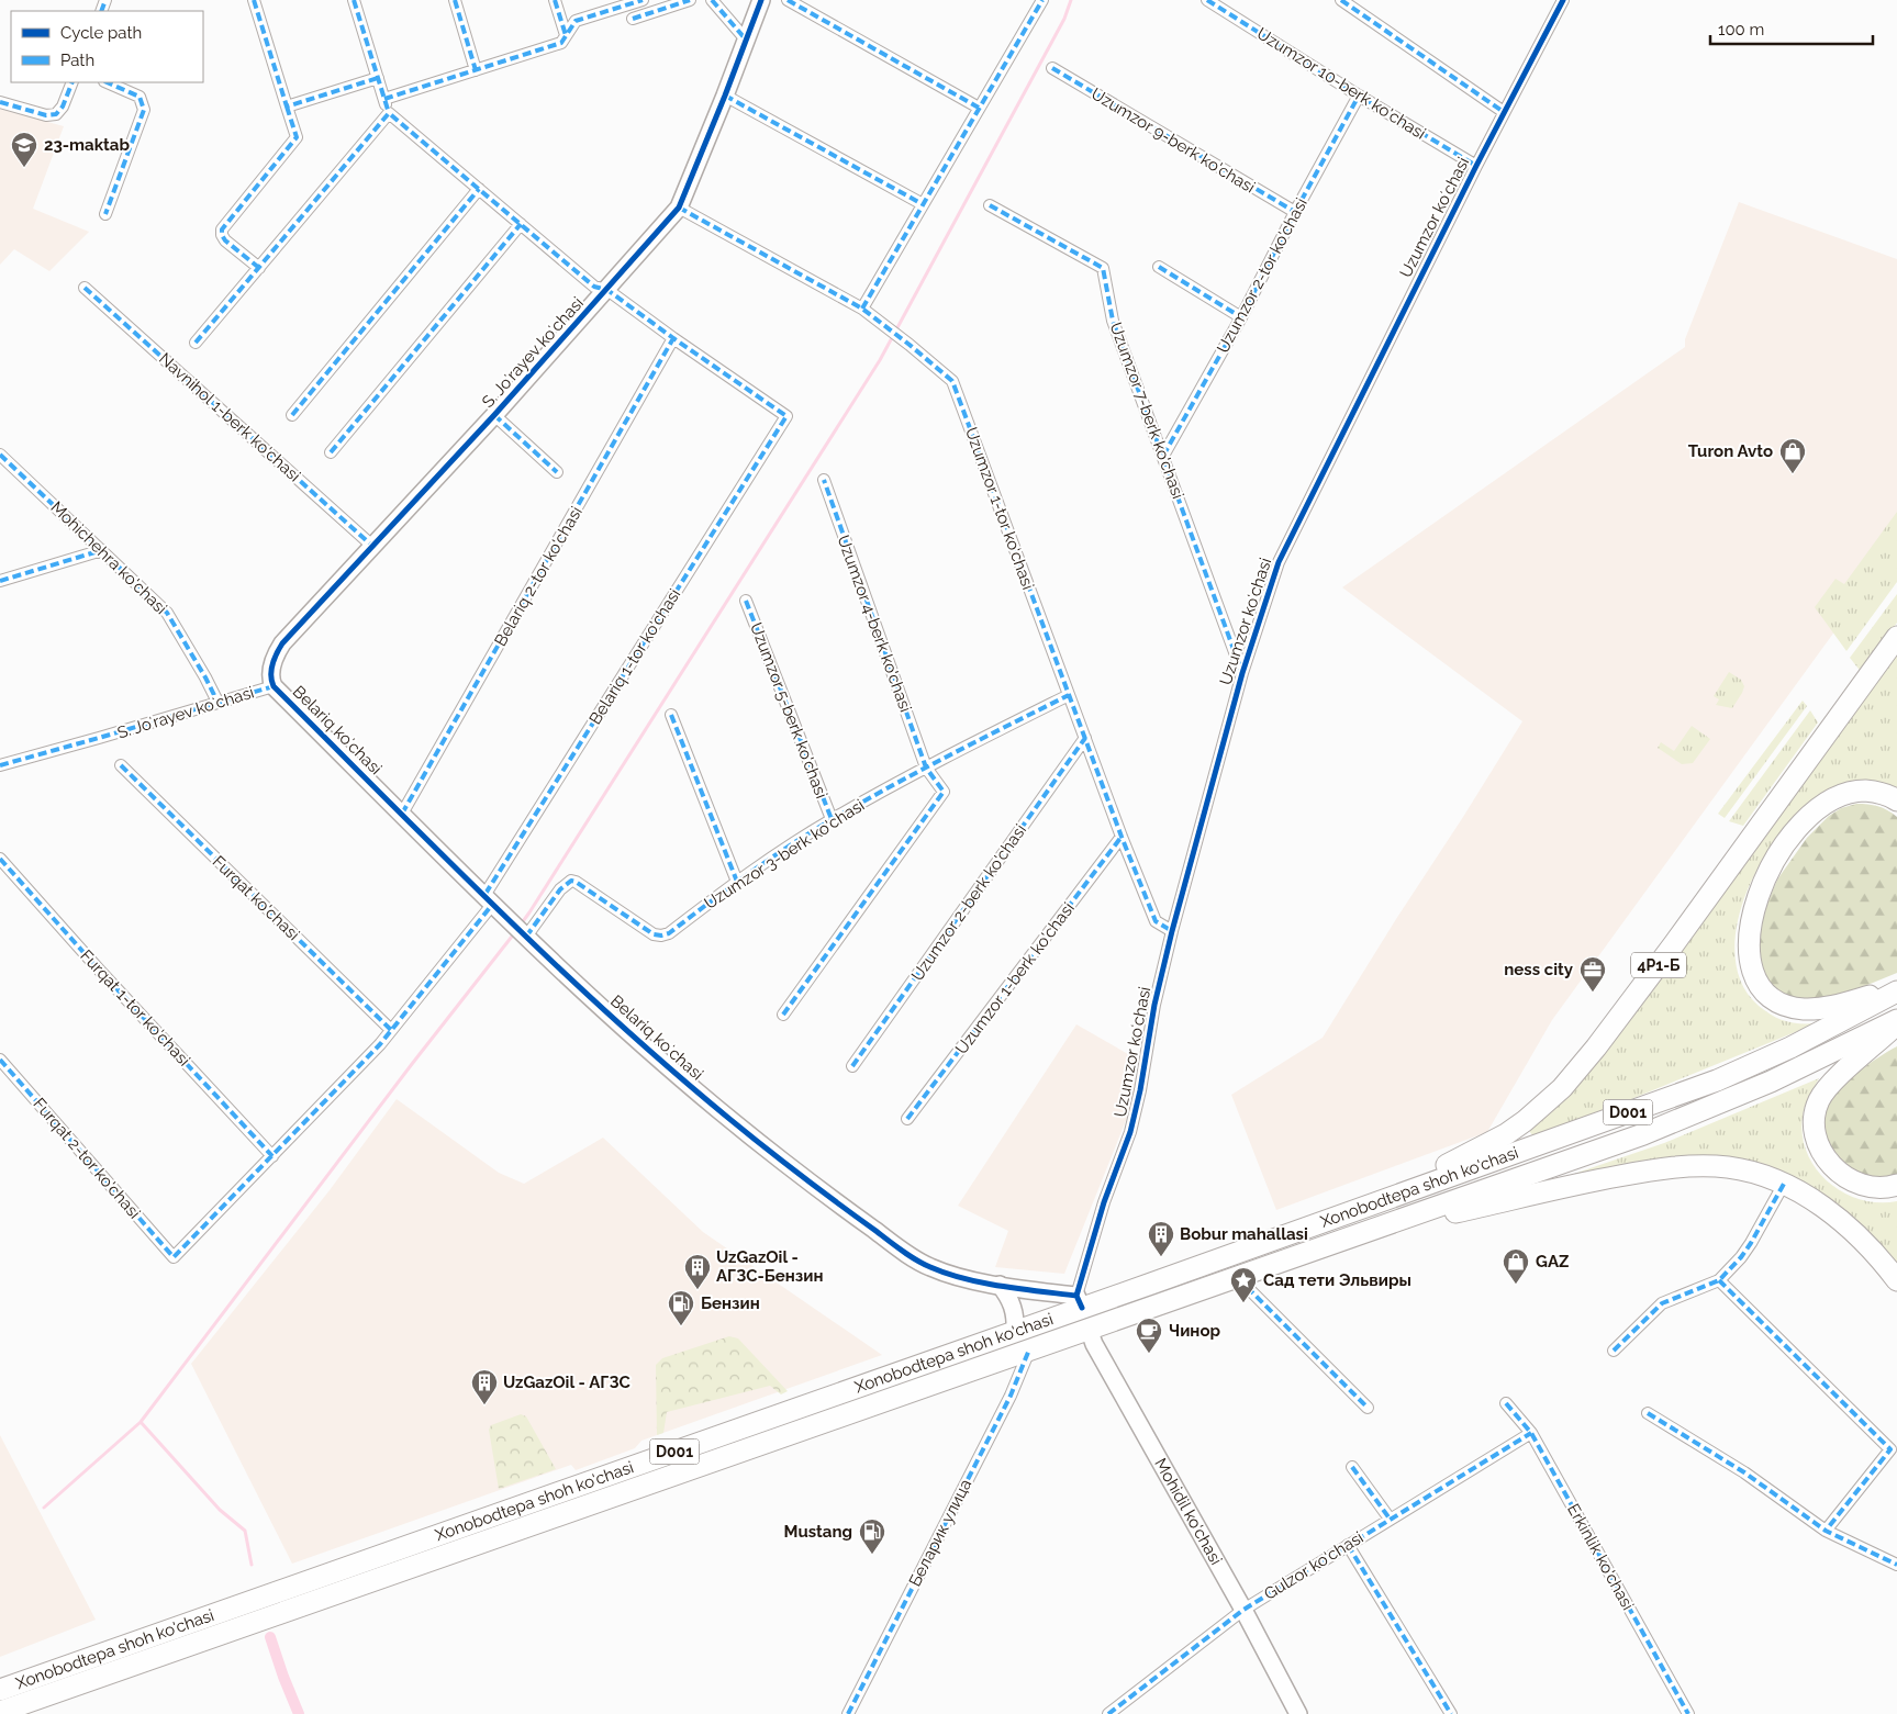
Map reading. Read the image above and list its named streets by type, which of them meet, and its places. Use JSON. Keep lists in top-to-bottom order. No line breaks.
{"streets":{"highway":["4Р1-Б","D001","Xonobodtepa shoh ko'chasi","Mohidil ko'chasi"],"street":["Uzumzor 10-berk ko'chasi","Uzumzor 9-berk ko'chasi","Uzumzor koʻchasi","Uzumzor 2-tor ko'chasi","S. Joʻrayev koʻchasi","Uzumzor 7-berk ko'chasi","Navnihol 1-berk ko'chasi","Uzumzor 1-tor ko‘chasi","Mohichehra ko'chasi","Belariq 2-tor ko'chasi","Uzumzor 4-berk ko'chasi","Belariq 1-tor ko'chasi","Uzumzor 5-berk ko'chasi","Belariq koʻchasi","Uzumzor 3-berk ko'chasi","Furqat ko'chasi","Uzumzor 2-berk ko'chasi","Uzumzor 1-berk ko'chasi","Furqat 1-tor ko'chasi","Furqat 2-tor ko'chasi","Беларик улица","Erkinlik ko'chasi","Gulzor ko'chasi"]},"crossings":[["Uzumzor 10-berk ko'chasi","Uzumzor koʻchasi"],["Uzumzor 10-berk ko'chasi","Uzumzor 2-tor ko'chasi"],["Uzumzor 9-berk ko'chasi","Uzumzor 2-tor ko'chasi"],["Uzumzor koʻchasi","Uzumzor 7-berk ko'chasi"],["Uzumzor koʻchasi","Uzumzor 1-tor ko‘chasi"],["Uzumzor koʻchasi","Belariq koʻchasi"],["Uzumzor koʻchasi","Xonobodtepa shoh ko'chasi"],["Uzumzor koʻchasi","Mohidil ko'chasi"],["Uzumzor 2-tor ko'chasi","Uzumzor 7-berk ko'chasi"],["S. Joʻrayev koʻchasi","Navnihol 1-berk ko'chasi"],["S. Joʻrayev koʻchasi","Uzumzor 1-tor ko‘chasi"],["S. Joʻrayev koʻchasi","Mohichehra ko'chasi"],["S. Joʻrayev koʻchasi","Belariq koʻchasi"],["Uzumzor 1-tor ko‘chasi","Uzumzor 3-berk ko'chasi"],["Uzumzor 1-tor ko‘chasi","Uzumzor 2-berk ko'chasi"],["Uzumzor 1-tor ko‘chasi","Uzumzor 1-berk ko'chasi"],["Belariq 2-tor ko'chasi","Belariq 1-tor ko'chasi"],["Belariq 2-tor ko'chasi","Belariq koʻchasi"],["Uzumzor 4-berk ko'chasi","Uzumzor 3-berk ko'chasi"],["Belariq 1-tor ko'chasi","Belariq koʻchasi"],["Belariq 1-tor ko'chasi","Furqat ko'chasi"],["Belariq 1-tor ko'chasi","Furqat 1-tor ko'chasi"],["Belariq 1-tor ko'chasi","Furqat 2-tor ko'chasi"],["Uzumzor 5-berk ko'chasi","Uzumzor 3-berk ko'chasi"],["Belariq koʻchasi","Uzumzor 3-berk ko'chasi"],["Belariq koʻchasi","Xonobodtepa shoh ko'chasi"],["Belariq koʻchasi","Mohidil ko'chasi"],["4Р1-Б","Xonobodtepa shoh ko'chasi"],["Xonobodtepa shoh ko'chasi","Mohidil ko'chasi"],["Xonobodtepa shoh ko'chasi","Беларик улица"],["Mohidil ko'chasi","Gulzor ko'chasi"],["Erkinlik ko'chasi","Gulzor ko'chasi"]],"places":{"school or university":["23-maktab"],"shop":["Turon Avto","GAZ"],"office":["ness city"],"building":["Bobur mahallasi","UzGazOil - АГЗС-Бензин","UzGazOil - АГЗС"],"place":["Сад тети Эльвиры"],"fuel station":["Бензин","Mustang"],"cafe":["Чинор"]},"legend":["Cycle path","Path"],"scale_bar":"100 m"}
